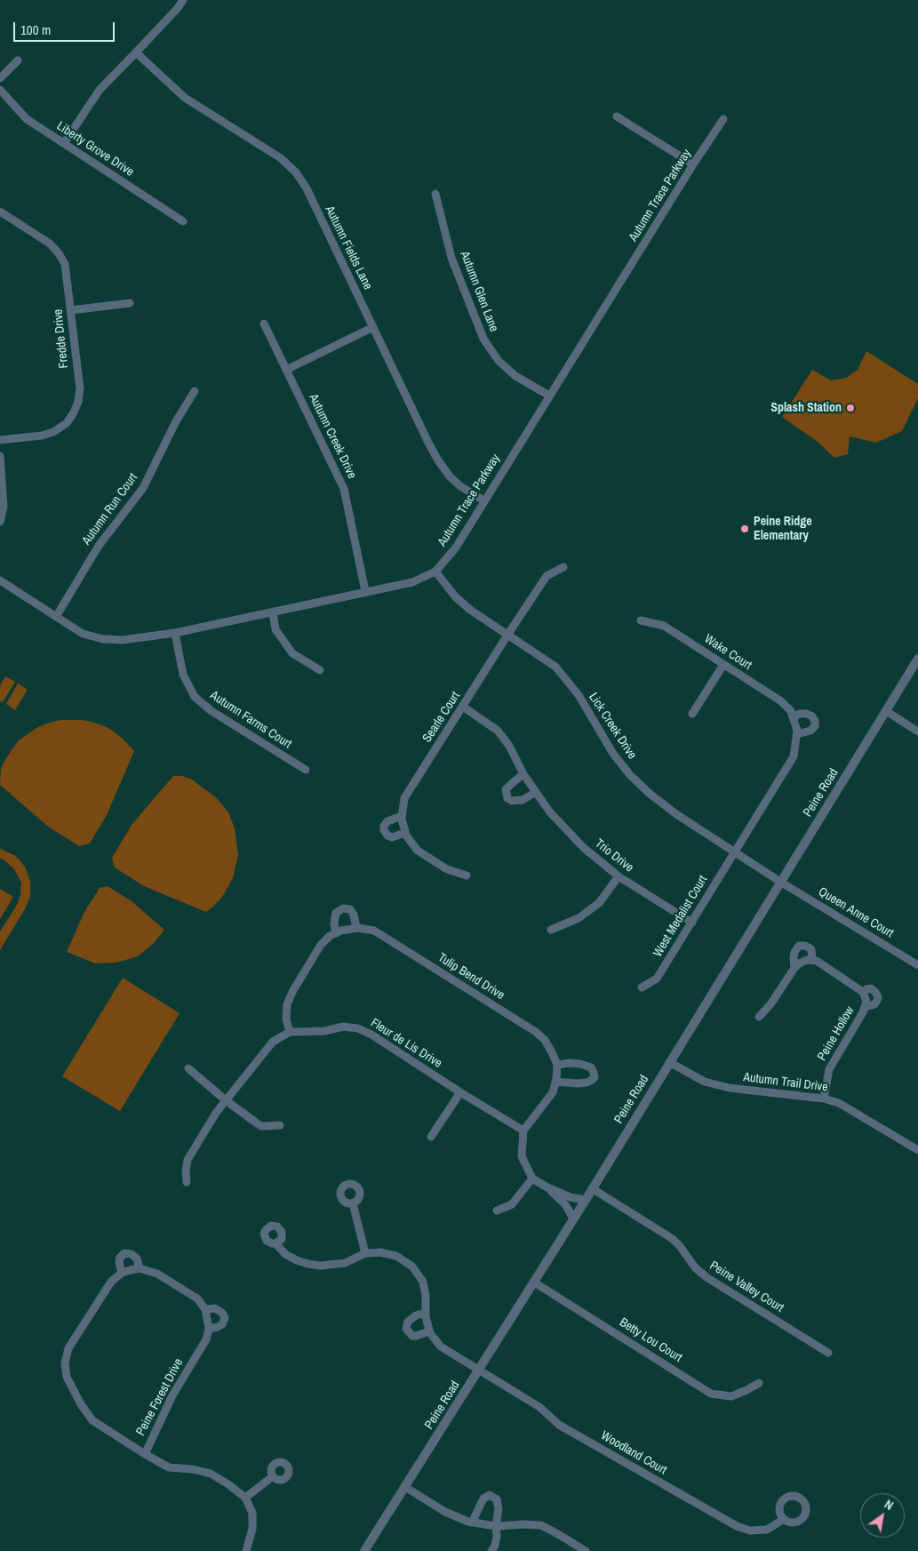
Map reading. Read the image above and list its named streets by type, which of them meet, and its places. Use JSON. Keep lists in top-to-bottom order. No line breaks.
{"streets":{"street":["Liberty Grove Drive","Autumn Trace Parkway","Autumn Fields Lane","Autumn Glen Lane","Fredde Drive","Autumn Creek Drive","Autumn Run Court","Wake Court","Searle Court","Autumn Farms Court","Lick Creek Drive","Peine Road","Trio Drive","Queen Anne Court","West Medalist Court","Tulip Bend Drive","Peine Hollow","Fleur de Lis Drive","Autumn Trail Drive","Peine Valley Court","Betty Lou Court","Peine Forest Drive","Woodland Court"]},"crossings":[["Autumn Trace Parkway","Autumn Fields Lane"],["Autumn Trace Parkway","Autumn Glen Lane"],["Autumn Trace Parkway","Autumn Creek Drive"],["Autumn Trace Parkway","Autumn Run Court"],["Autumn Trace Parkway","Autumn Farms Court"],["Autumn Trace Parkway","Lick Creek Drive"],["Wake Court","Lick Creek Drive"],["Wake Court","West Medalist Court"],["Searle Court","Lick Creek Drive"],["Searle Court","Trio Drive"],["Lick Creek Drive","Peine Road"],["Lick Creek Drive","Queen Anne Court"],["Lick Creek Drive","West Medalist Court"],["Peine Road","Queen Anne Court"],["Peine Road","Autumn Trail Drive"],["Peine Road","Peine Valley Court"],["Peine Road","Betty Lou Court"],["Peine Road","Woodland Court"],["Trio Drive","West Medalist Court"],["Tulip Bend Drive","Fleur de Lis Drive"],["Peine Hollow","Autumn Trail Drive"]],"places":["Splash Station","Peine Ridge Elementary"],"scale_bar":"100 m","north":"top right"}
